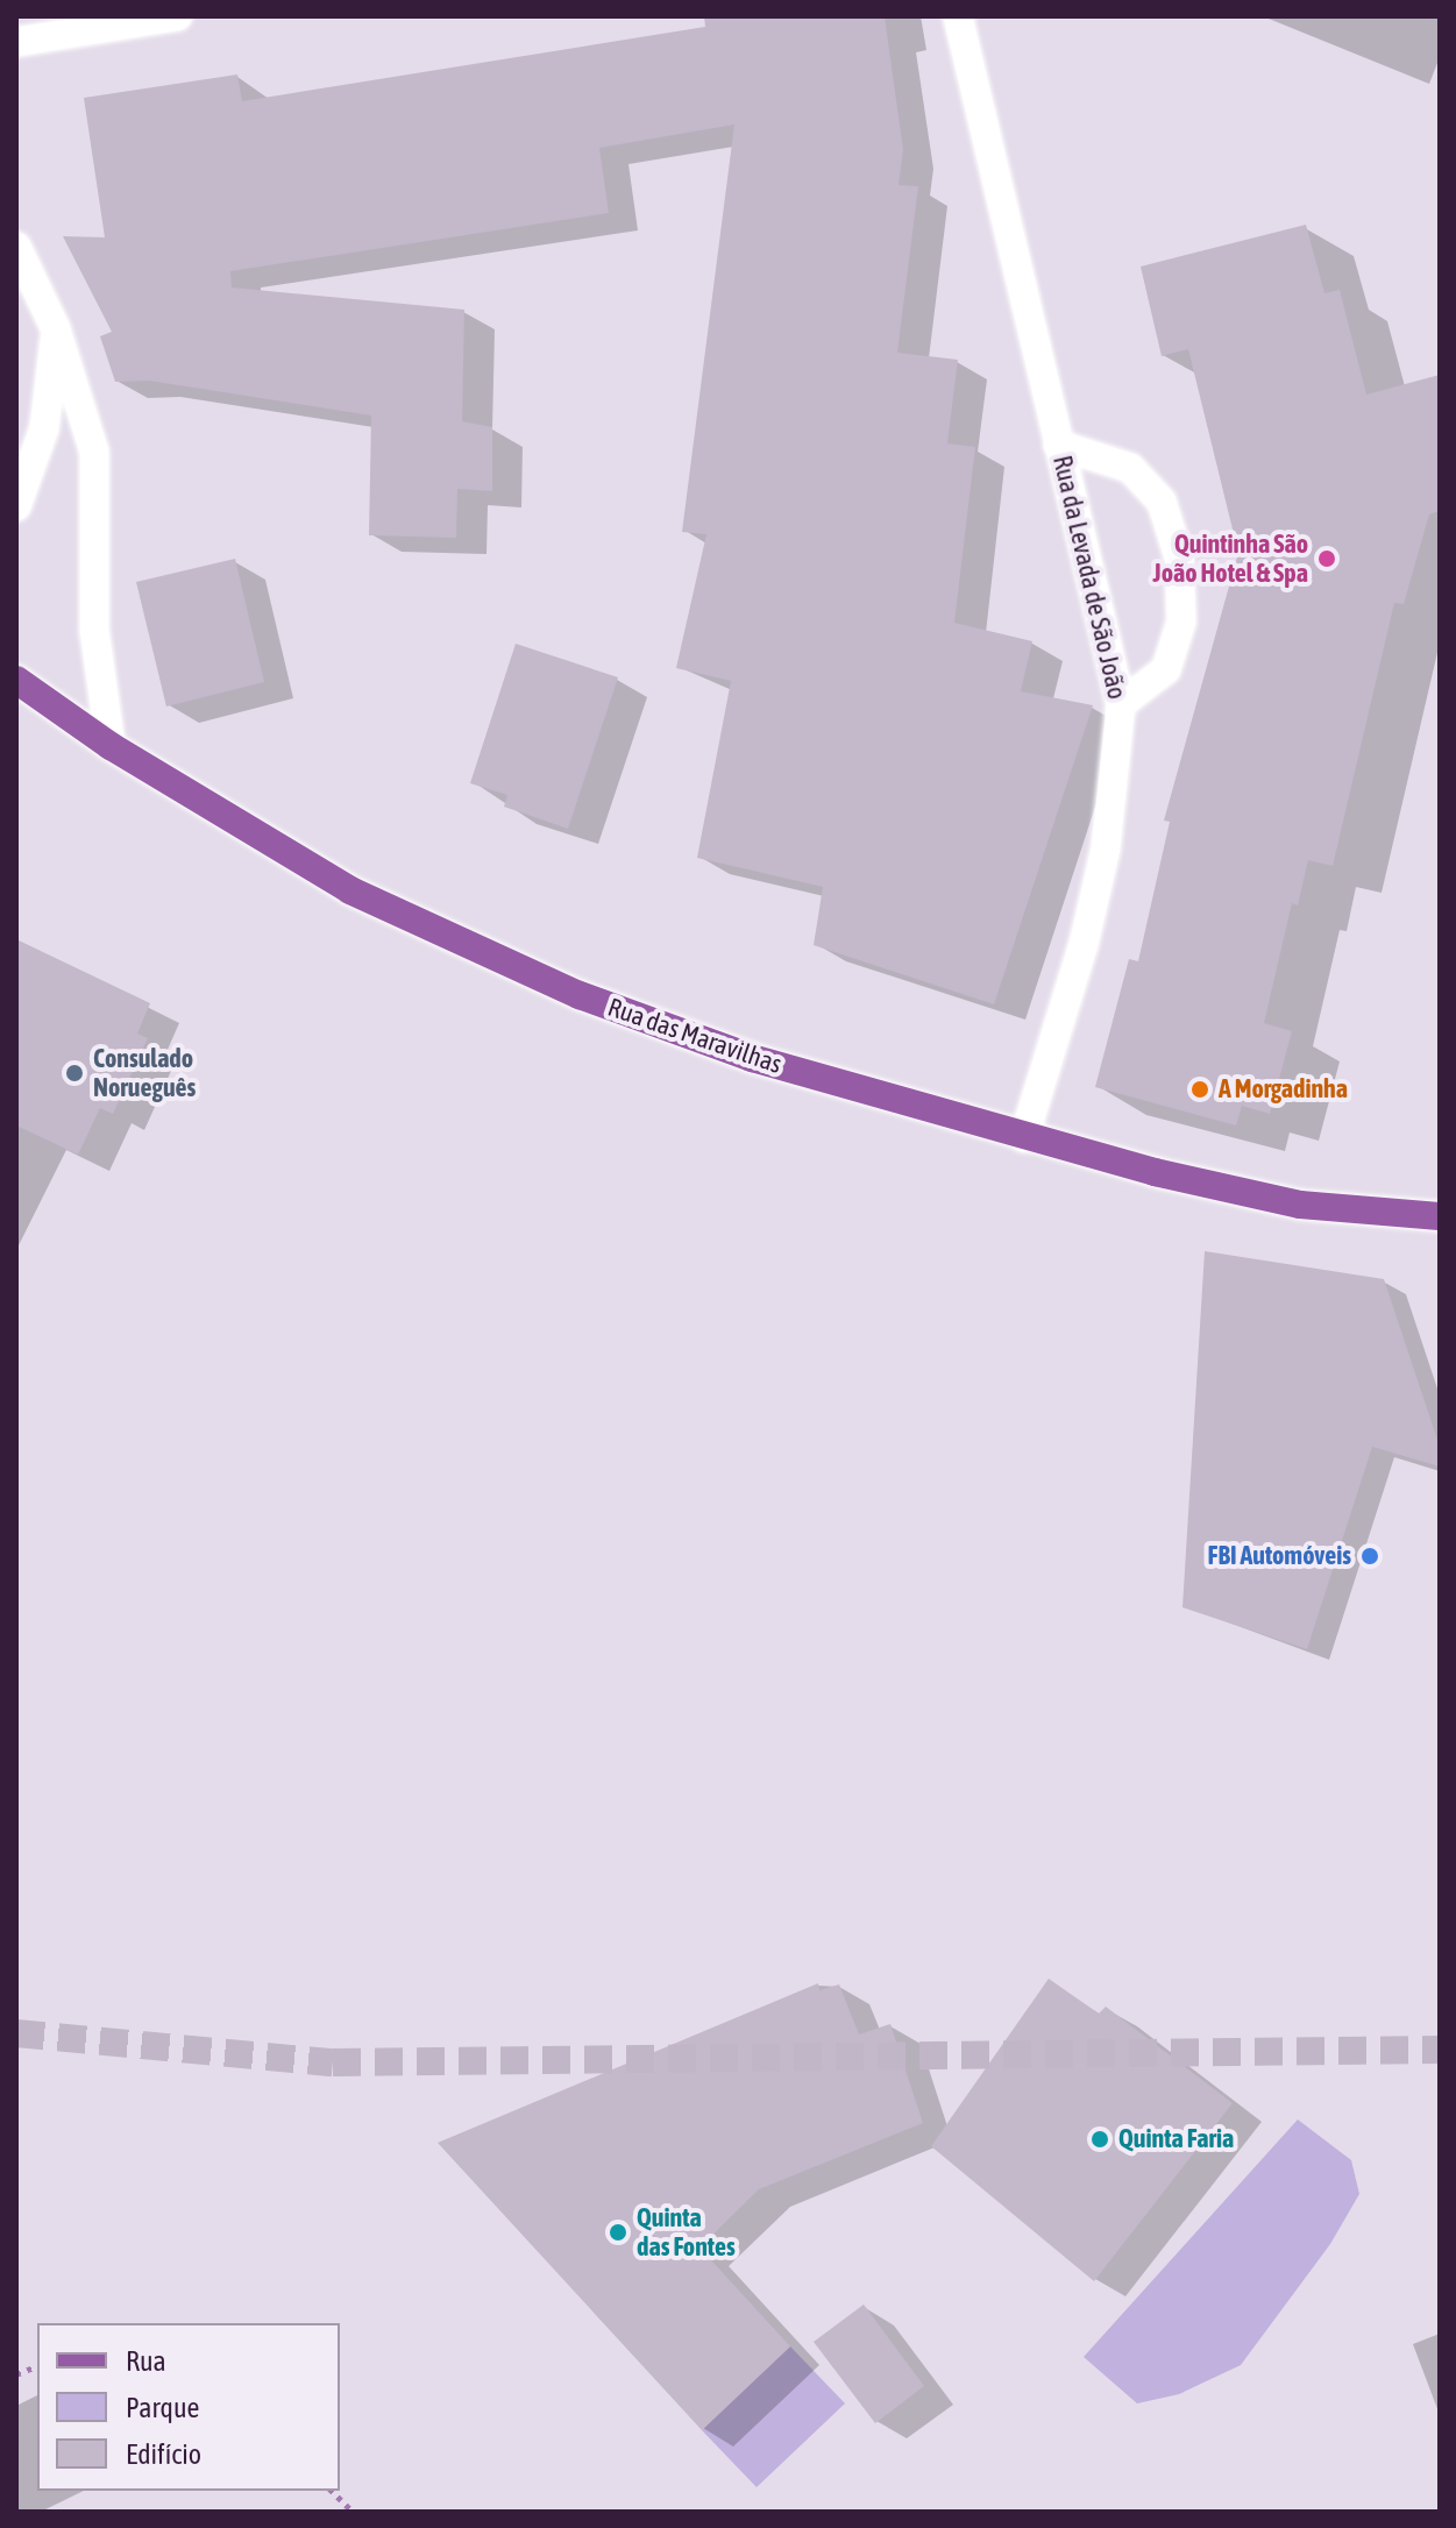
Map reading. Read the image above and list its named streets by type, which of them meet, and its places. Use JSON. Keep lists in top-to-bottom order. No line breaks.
{"streets":{"main road":["Rua das Maravilhas"],"street":["Rua da Levada de São João"]},"crossings":[["Rua da Levada de São João","Rua das Maravilhas"]],"places":["Quintinha São João Hotel & Spa","Consulado Norueguês","A Morgadinha","FBI Automóveis","Quinta Faria","Quinta das Fontes"],"legend":["Rua","Parque","Edifício"]}
